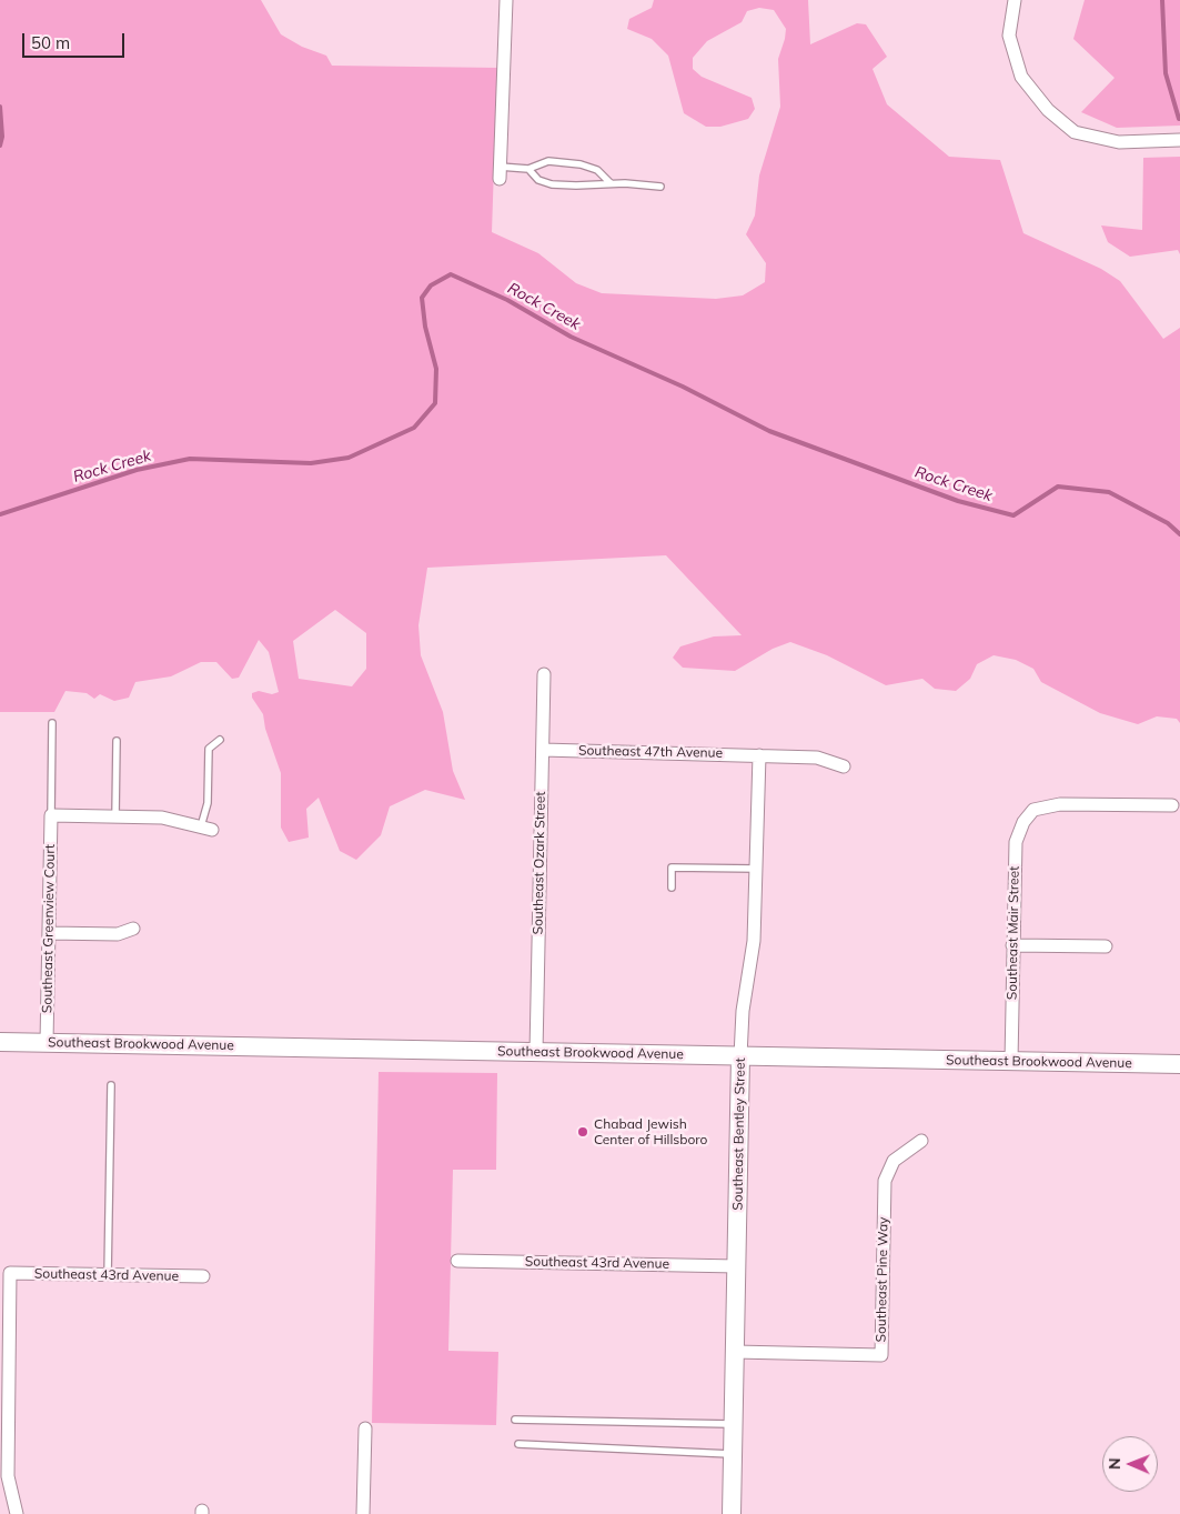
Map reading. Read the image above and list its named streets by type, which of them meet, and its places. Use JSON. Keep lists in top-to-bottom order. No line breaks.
{"streets":{"main road":["Southeast Brookwood Avenue","Southeast Bentley Street"],"street":["Southeast 47th Avenue","Southeast Ozark Street","Southeast Greenview Court","Southeast Mair Street","Southeast 43rd Avenue","Southeast Pine Way"]},"crossings":[["Southeast 47th Avenue","Southeast Ozark Street"],["Southeast 47th Avenue","Southeast Bentley Street"],["Southeast Ozark Street","Southeast Brookwood Avenue"],["Southeast Greenview Court","Southeast Brookwood Avenue"],["Southeast Mair Street","Southeast Brookwood Avenue"],["Southeast Brookwood Avenue","Southeast Bentley Street"],["Southeast Bentley Street","Southeast 43rd Avenue"],["Southeast Bentley Street","Southeast Pine Way"]],"water":["Rock Creek"],"places":["Chabad Jewish Center of Hillsboro"],"scale_bar":"50 m","north":"left"}
